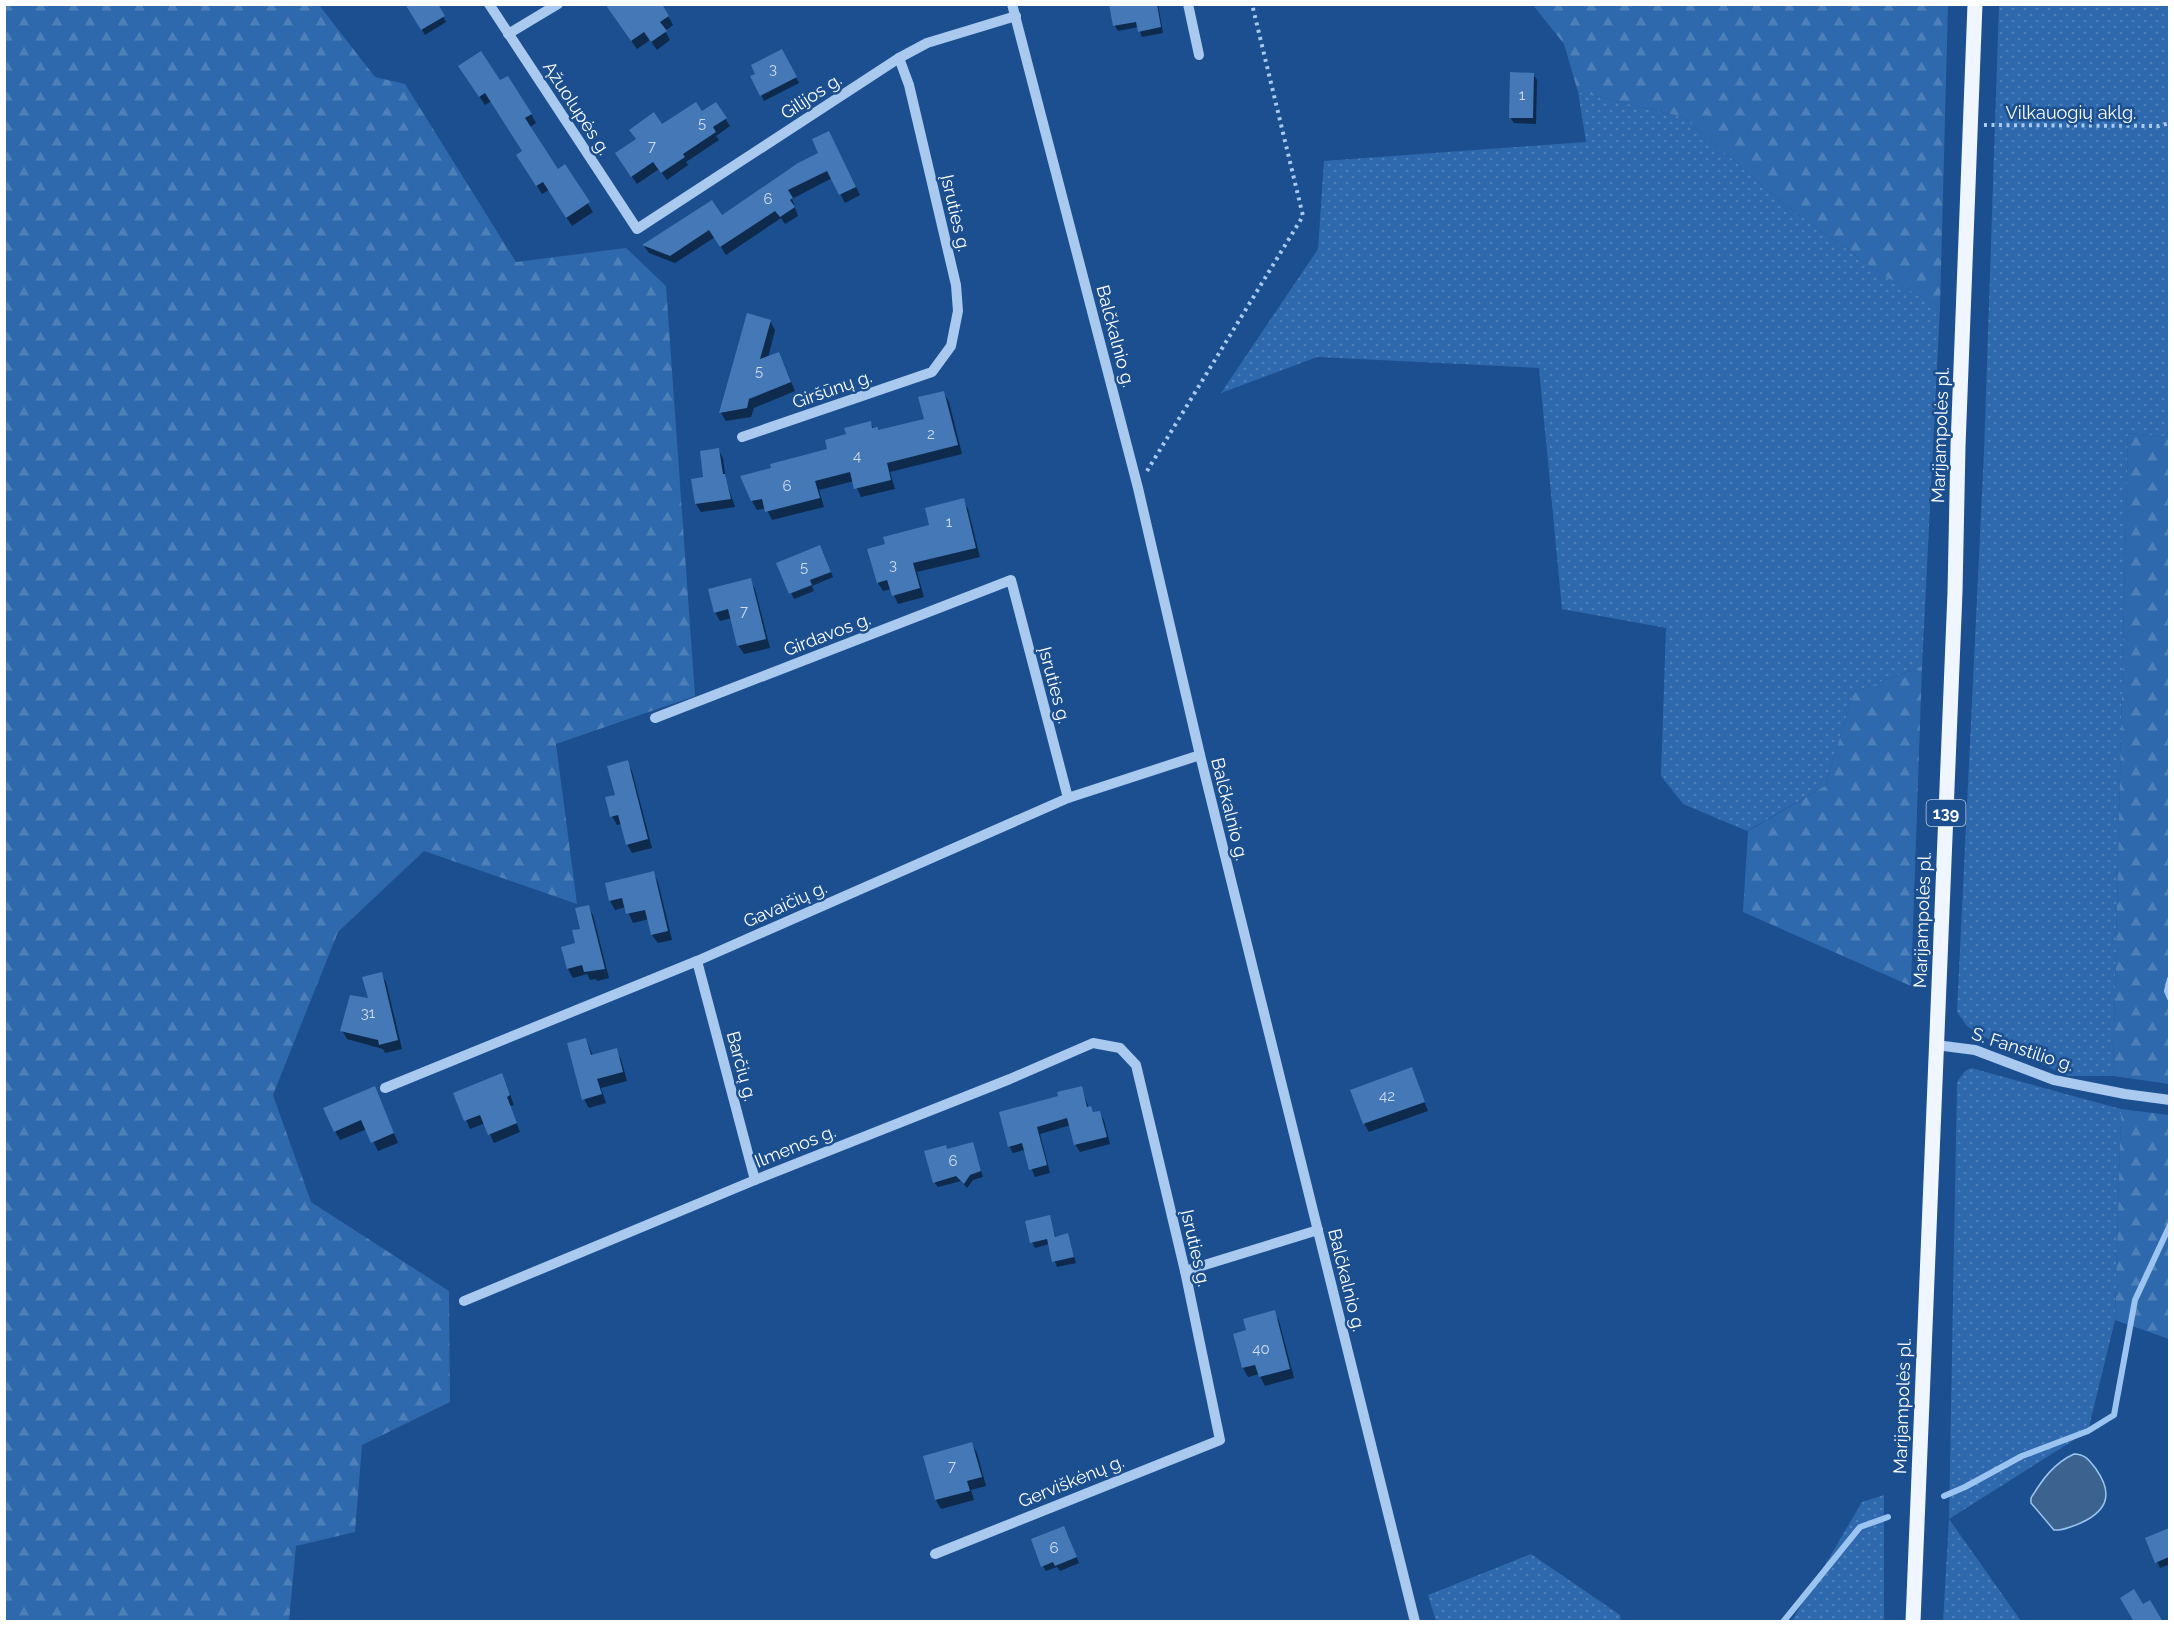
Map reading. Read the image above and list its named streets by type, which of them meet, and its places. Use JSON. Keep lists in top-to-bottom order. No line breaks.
{"streets":{"main road":["Marijampolės pl.","139"],"street":["Gilijos g.","Ąžuolupės g.","Įsruties g.","Balčkalnio g.","Giršūnų g.","Girdavos g.","Gavaičių g.","S. Fanstilio g.","Barčių g.","Ilmenos g.","Gerviškėnų g."],"path":["Vilkauogių aklg."]},"crossings":[["Gilijos g.","Ąžuolupės g."],["Gilijos g.","Įsruties g."],["Gilijos g.","Balčkalnio g."],["Vilkauogių aklg.","Marijampolės pl."],["Įsruties g.","Giršūnų g."],["Įsruties g.","Girdavos g."],["Įsruties g.","Gavaičių g."],["Įsruties g.","Ilmenos g."],["Įsruties g.","Gerviškėnų g."],["Balčkalnio g.","Gavaičių g."],["Marijampolės pl.","S. Fanstilio g."],["Gavaičių g.","Barčių g."],["Barčių g.","Ilmenos g."]],"house_numbers":["3","1","5","7","6","5","2","4","6","1","3","5","7","31","42","6","40","7","6"]}
